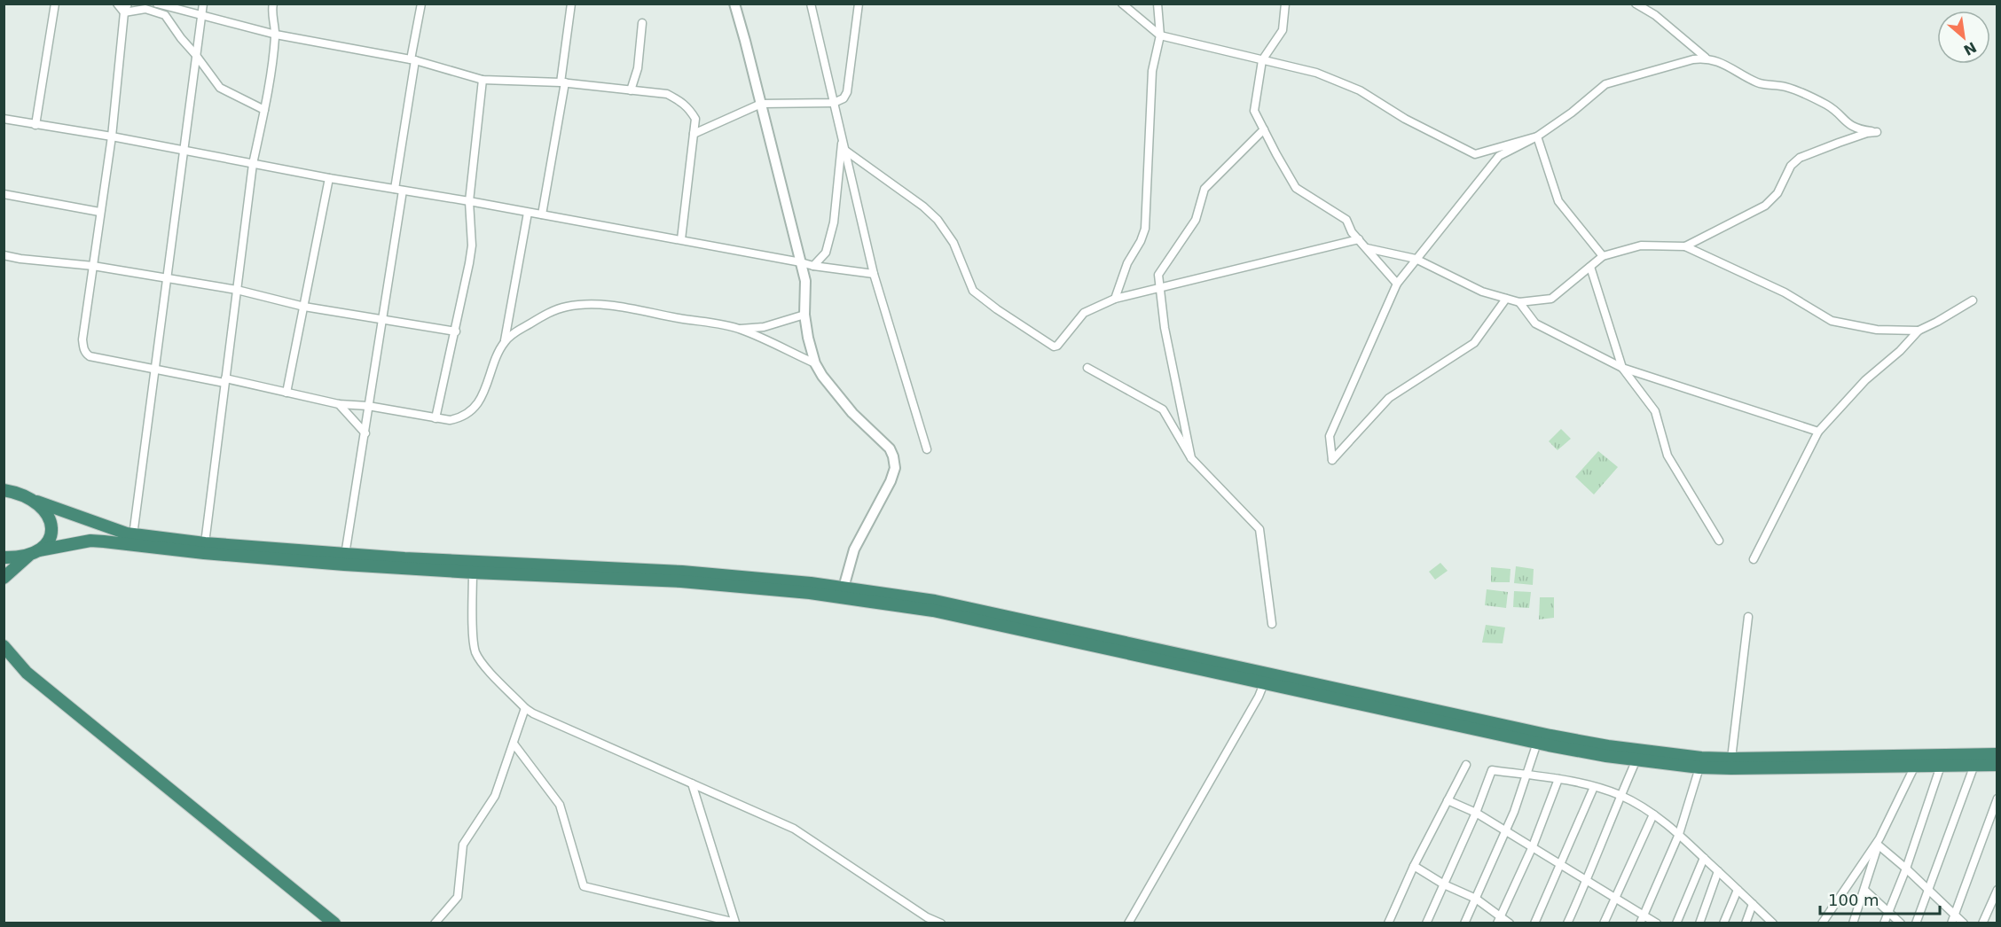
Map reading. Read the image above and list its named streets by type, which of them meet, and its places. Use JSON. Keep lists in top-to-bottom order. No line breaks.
{"scale_bar":"100 m","north":"bottom right"}
